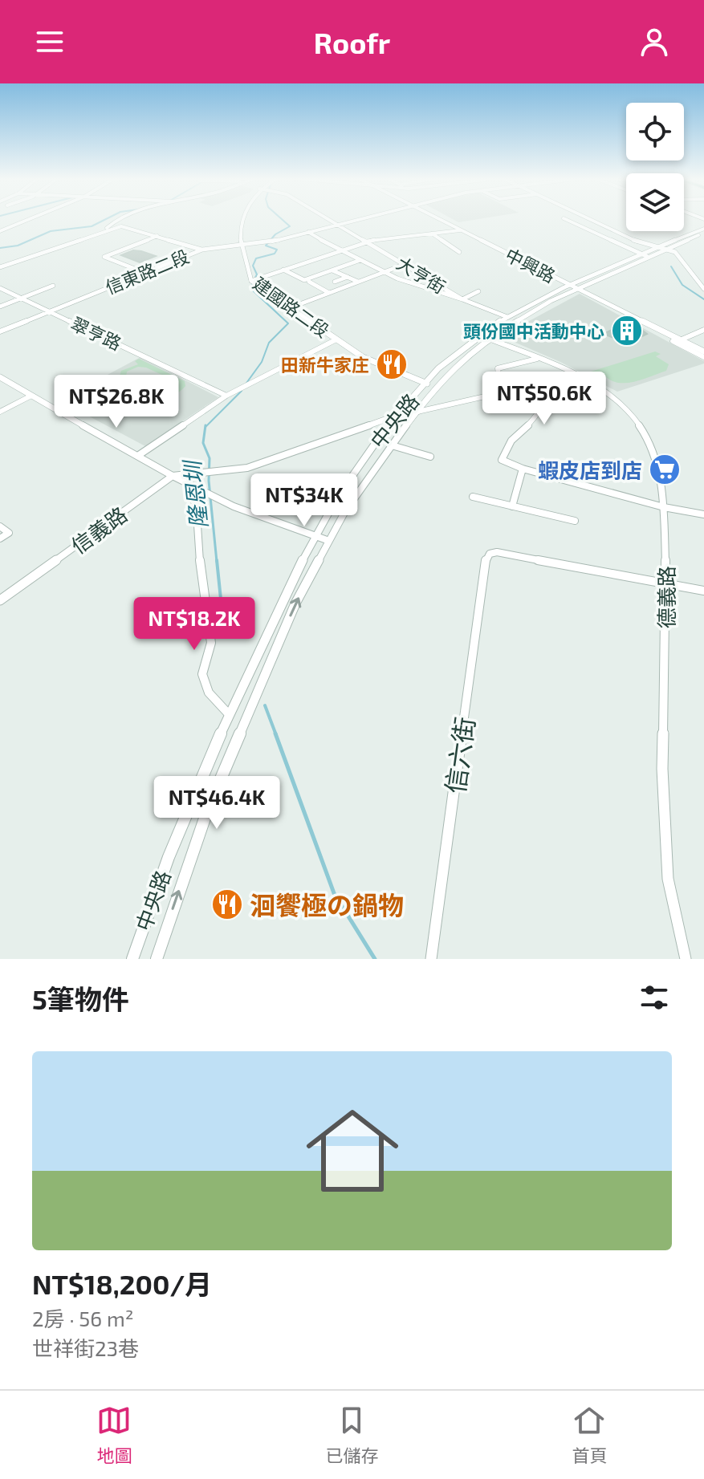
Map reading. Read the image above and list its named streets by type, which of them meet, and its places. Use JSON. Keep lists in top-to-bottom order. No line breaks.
{"streets":{"street":["中興路","信東路二段","大亨街","建國路二段","翠亨路","中央路","信義路","德義路","信六街"]},"crossings":[["中興路","中央路"],["信東路二段","大亨街"],["信東路二段","建國路二段"],["信東路二段","翠亨路"],["大亨街","中央路"],["建國路二段","中央路"],["中央路","信義路"],["中央路","德義路"],["德義路","信六街"]],"water":["隆恩圳"],"places":{"building":["頭份國中活動中心"],"restaurant":["田新牛家庄","洄饗極の鍋物"],"supermarket":["蝦皮店到店"]},"page":{"header":"Roofr","price":["NT$50.6K","NT$26.8K","NT$34K","NT$18.2K","NT$46.4K"],"heading":"5筆物件","list":[{"name":"NT$18,200/月","note":"2房 · 56 m² · 世祥街23巷"}],"tabs":["地圖","已儲存","首頁"]}}
